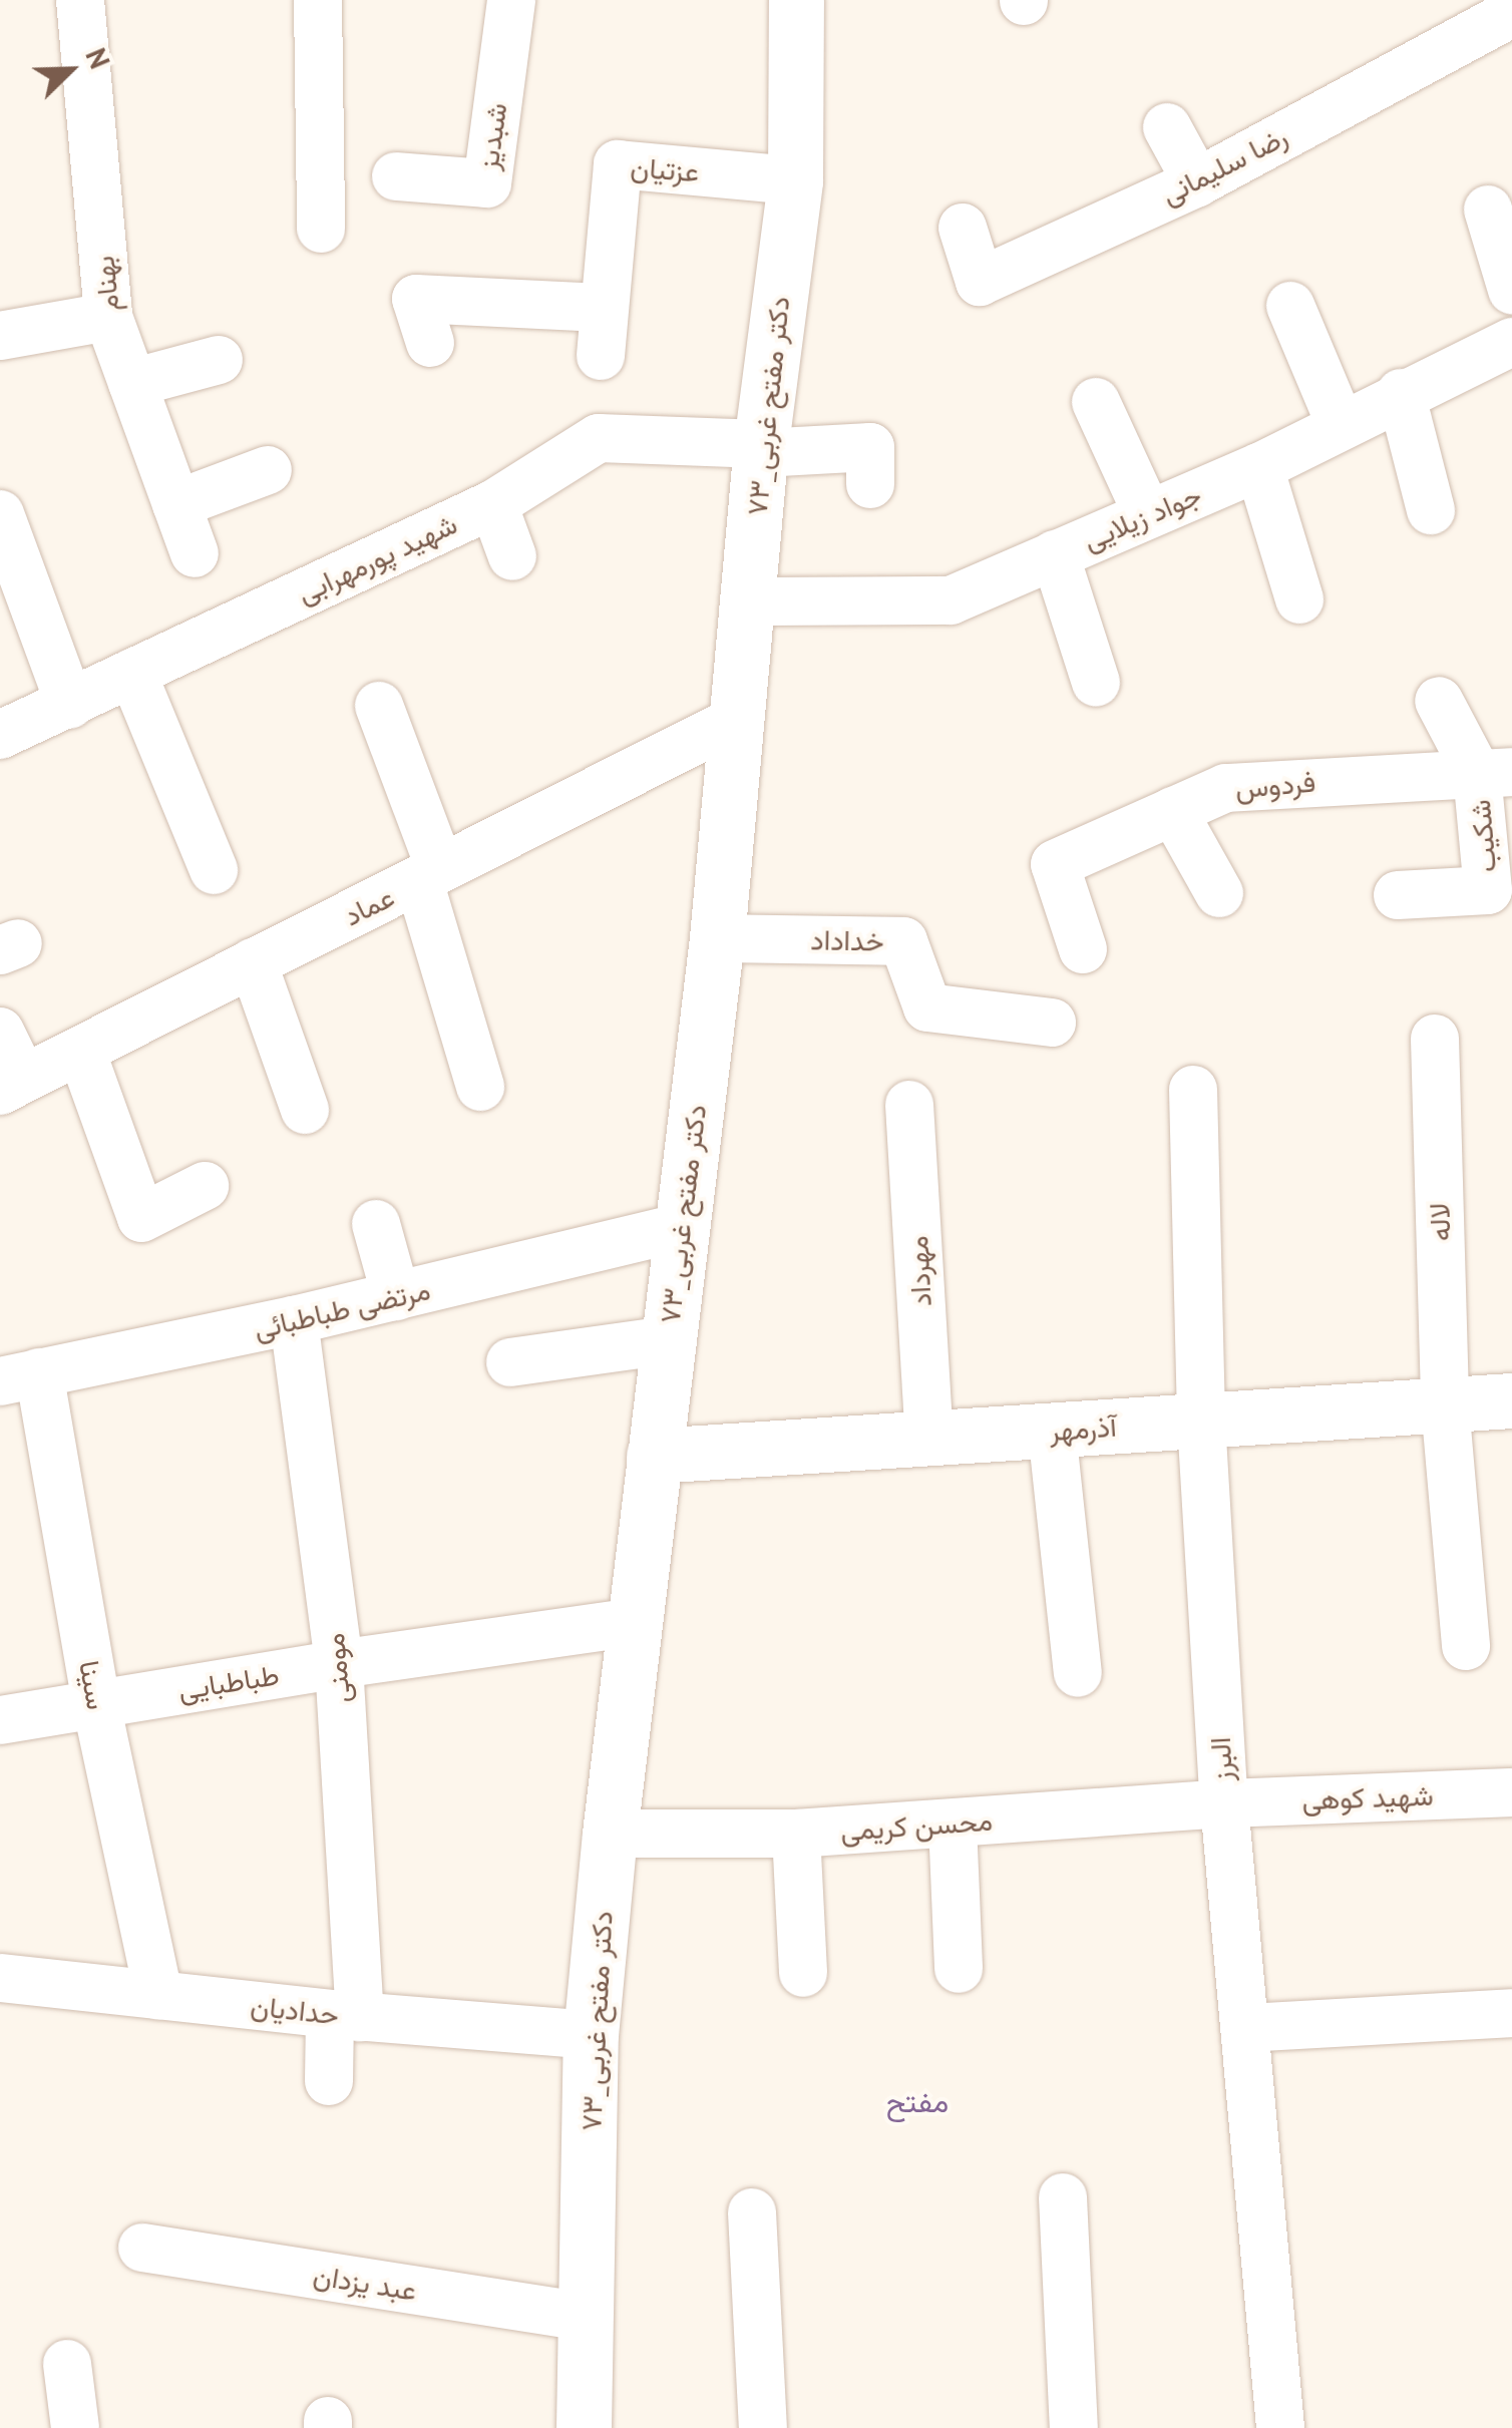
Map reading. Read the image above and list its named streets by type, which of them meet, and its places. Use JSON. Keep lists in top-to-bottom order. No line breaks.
{"streets":{"street":["شبدیز","رضا سلیمانی","عزتیان","بهنام","۷۳_دکتر مفتح غربی","جواد زیلایی","شهید پورمهرابی","فردوس","شکیب","عماد","خداداد","لاله","مهرداد","مرتضی طباطبائی","آذرمهر","مومنی","طباطبایی","سینا","البرز","شهید کوهی","محسن کریمی","حدادیان","عبد یزدان"]},"crossings":[["عزتیان","۷۳_دکتر مفتح غربی"],["۷۳_دکتر مفتح غربی","جواد زیلایی"],["۷۳_دکتر مفتح غربی","شهید پورمهرابی"],["۷۳_دکتر مفتح غربی","عماد"],["۷۳_دکتر مفتح غربی","خداداد"],["۷۳_دکتر مفتح غربی","مرتضی طباطبائی"],["۷۳_دکتر مفتح غربی","آذرمهر"],["۷۳_دکتر مفتح غربی","طباطبایی"],["۷۳_دکتر مفتح غربی","محسن کریمی"],["۷۳_دکتر مفتح غربی","حدادیان"],["۷۳_دکتر مفتح غربی","عبد یزدان"],["فردوس","شکیب"],["لاله","آذرمهر"],["مهرداد","آذرمهر"],["مرتضی طباطبائی","مومنی"],["مرتضی طباطبائی","سینا"],["آذرمهر","البرز"],["مومنی","طباطبایی"],["مومنی","حدادیان"],["طباطبایی","سینا"],["سینا","حدادیان"],["البرز","شهید کوهی"],["البرز","محسن کریمی"],["شهید کوهی","محسن کریمی"]],"districts":["مفتح"],"north":"top right"}
